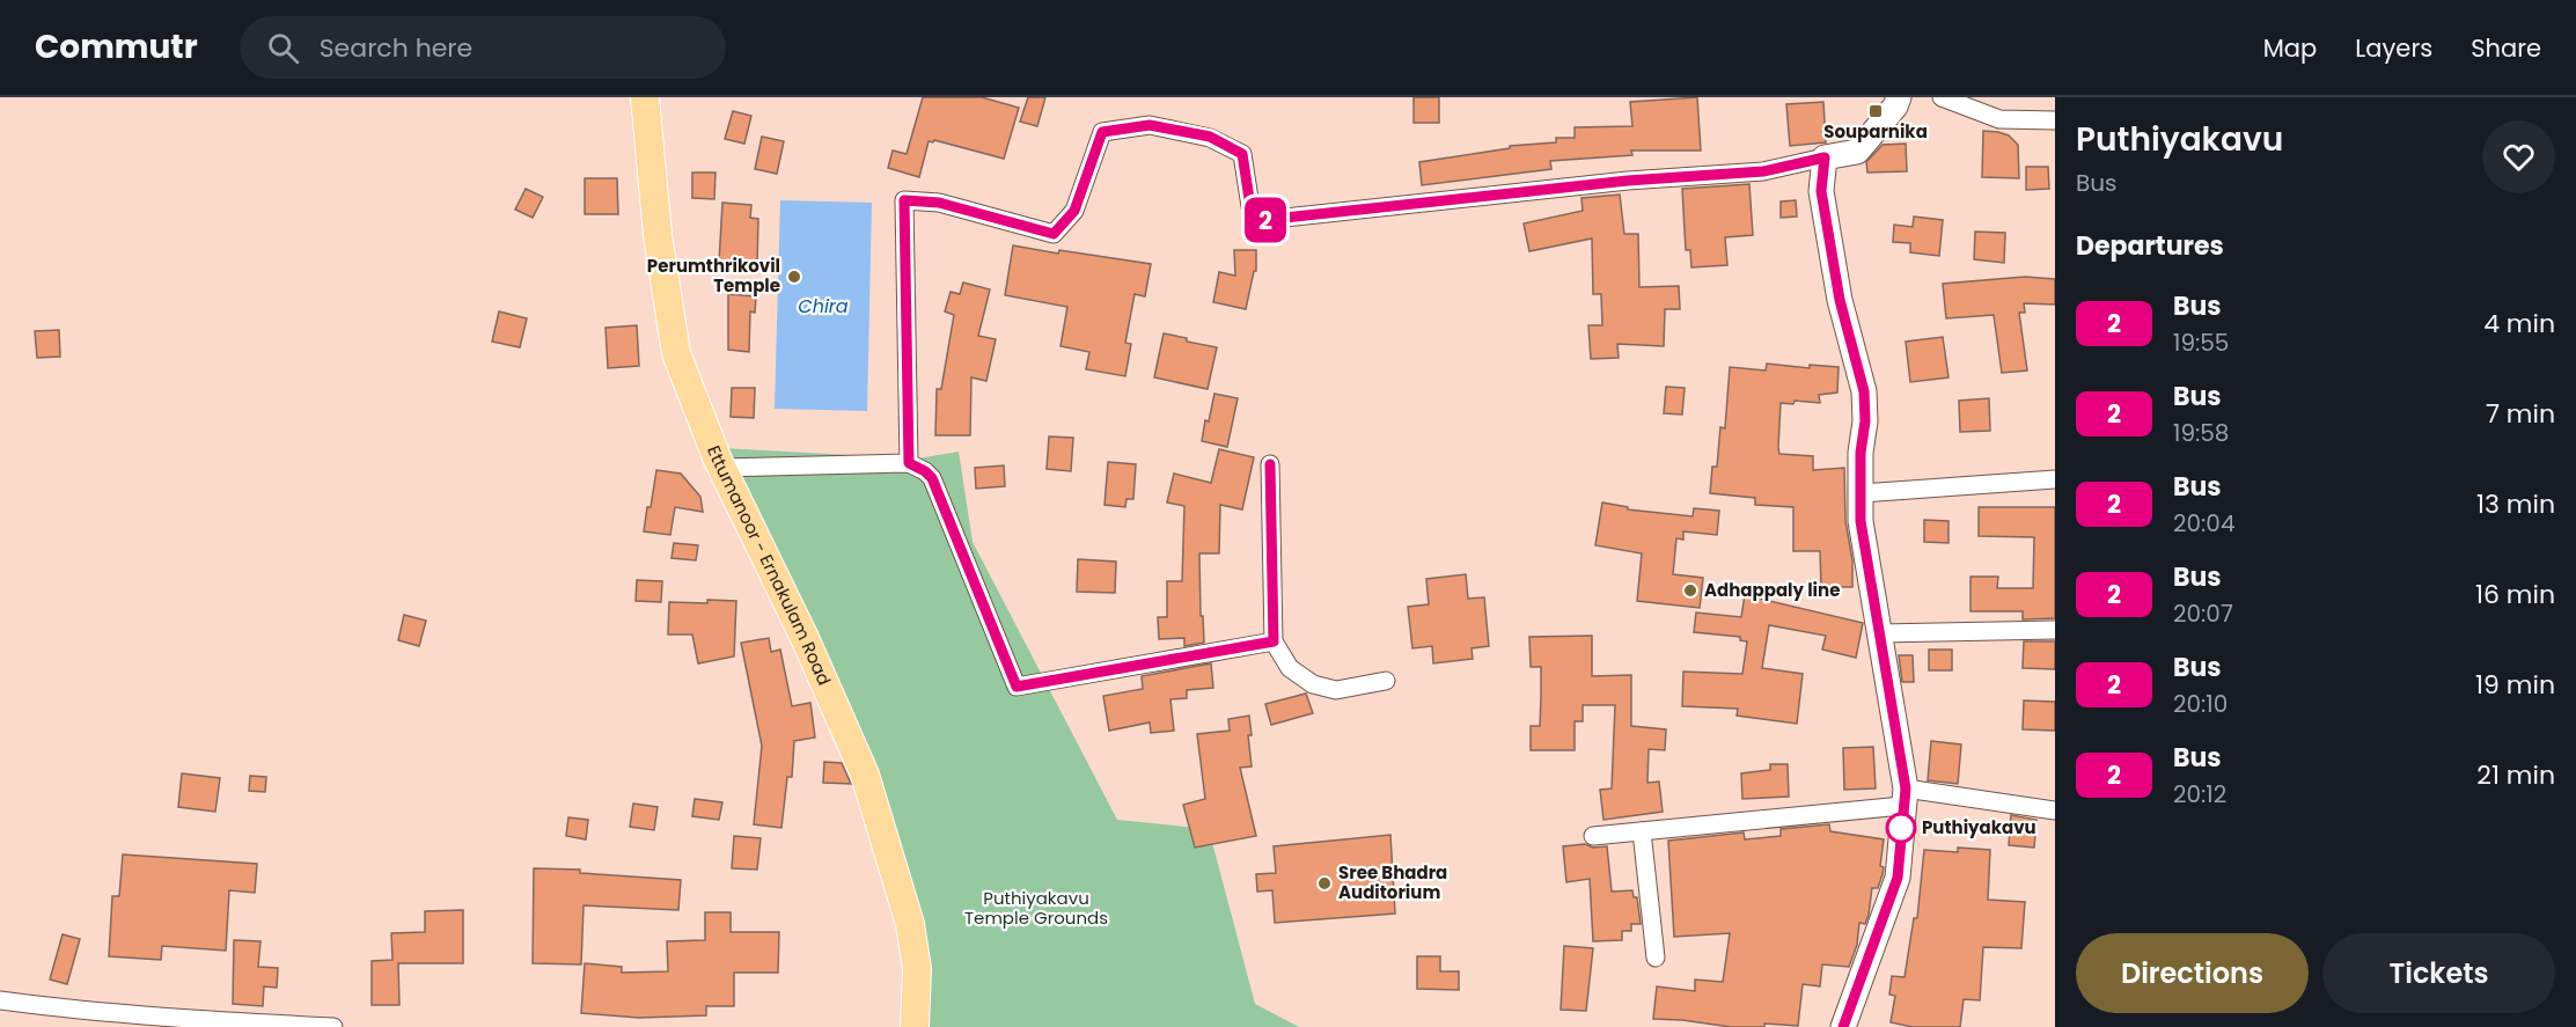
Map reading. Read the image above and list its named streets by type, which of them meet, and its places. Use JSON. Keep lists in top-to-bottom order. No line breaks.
{"streets":{"main road":["Ettumanoor - Ernakulam Road"]},"water":["Chira"],"parks":["Puthiyakavu Temple Grounds"],"places":{"transit":["Souparnika"],"other":["Perumthrikovil Temple","Adhappaly line","Puthiyakavu","Sree Bhadra Auditorium"]},"lines":["bus line 2"],"page":{"header":"Commutr","search":"Search here","nav":["Map","Layers","Share"],"on_map":"2","heading":[["Puthiyakavu","Bus"],"Departures"],"list":[{"mark":"2","name":"Bus","note":"19:55","value":"4 min"},{"mark":"2","name":"Bus","note":"19:58","value":"7 min"},{"mark":"2","name":"Bus","note":"20:04","value":"13 min"},{"mark":"2","name":"Bus","note":"20:07","value":"16 min"},{"mark":"2","name":"Bus","note":"20:10","value":"19 min"},{"mark":"2","name":"Bus","note":"20:12","value":"21 min"}],"buttons":["Directions","Tickets"]}}
